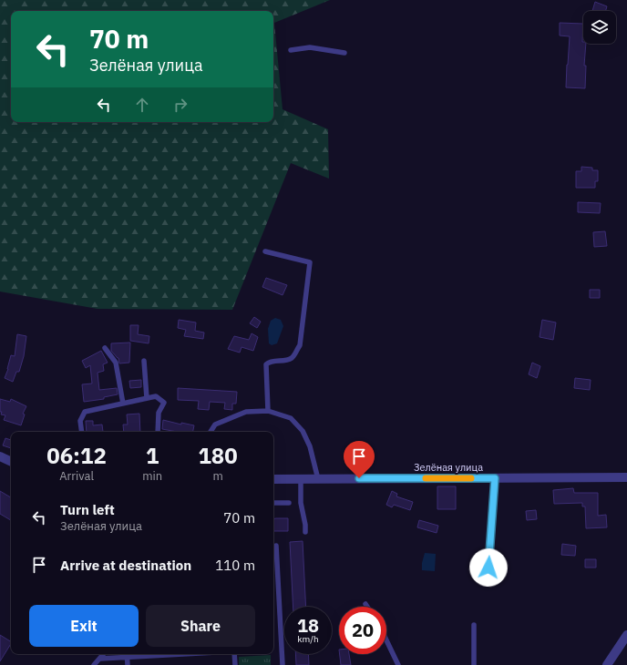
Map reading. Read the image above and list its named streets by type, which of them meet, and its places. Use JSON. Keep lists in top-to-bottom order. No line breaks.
{"streets":{"street":["Зелёная улица"]},"page":{"turn":["70 m","Зелёная улица"],"eta":["06:12","Arrival","1","min","180","m"],"list":[{"name":"Turn left","note":"Зелёная улица","value":"70 m"},{"name":"Arrive at destination","value":"110 m"}],"buttons":["Exit","Share"],"speed":"18 km/h","limit":"20"}}
